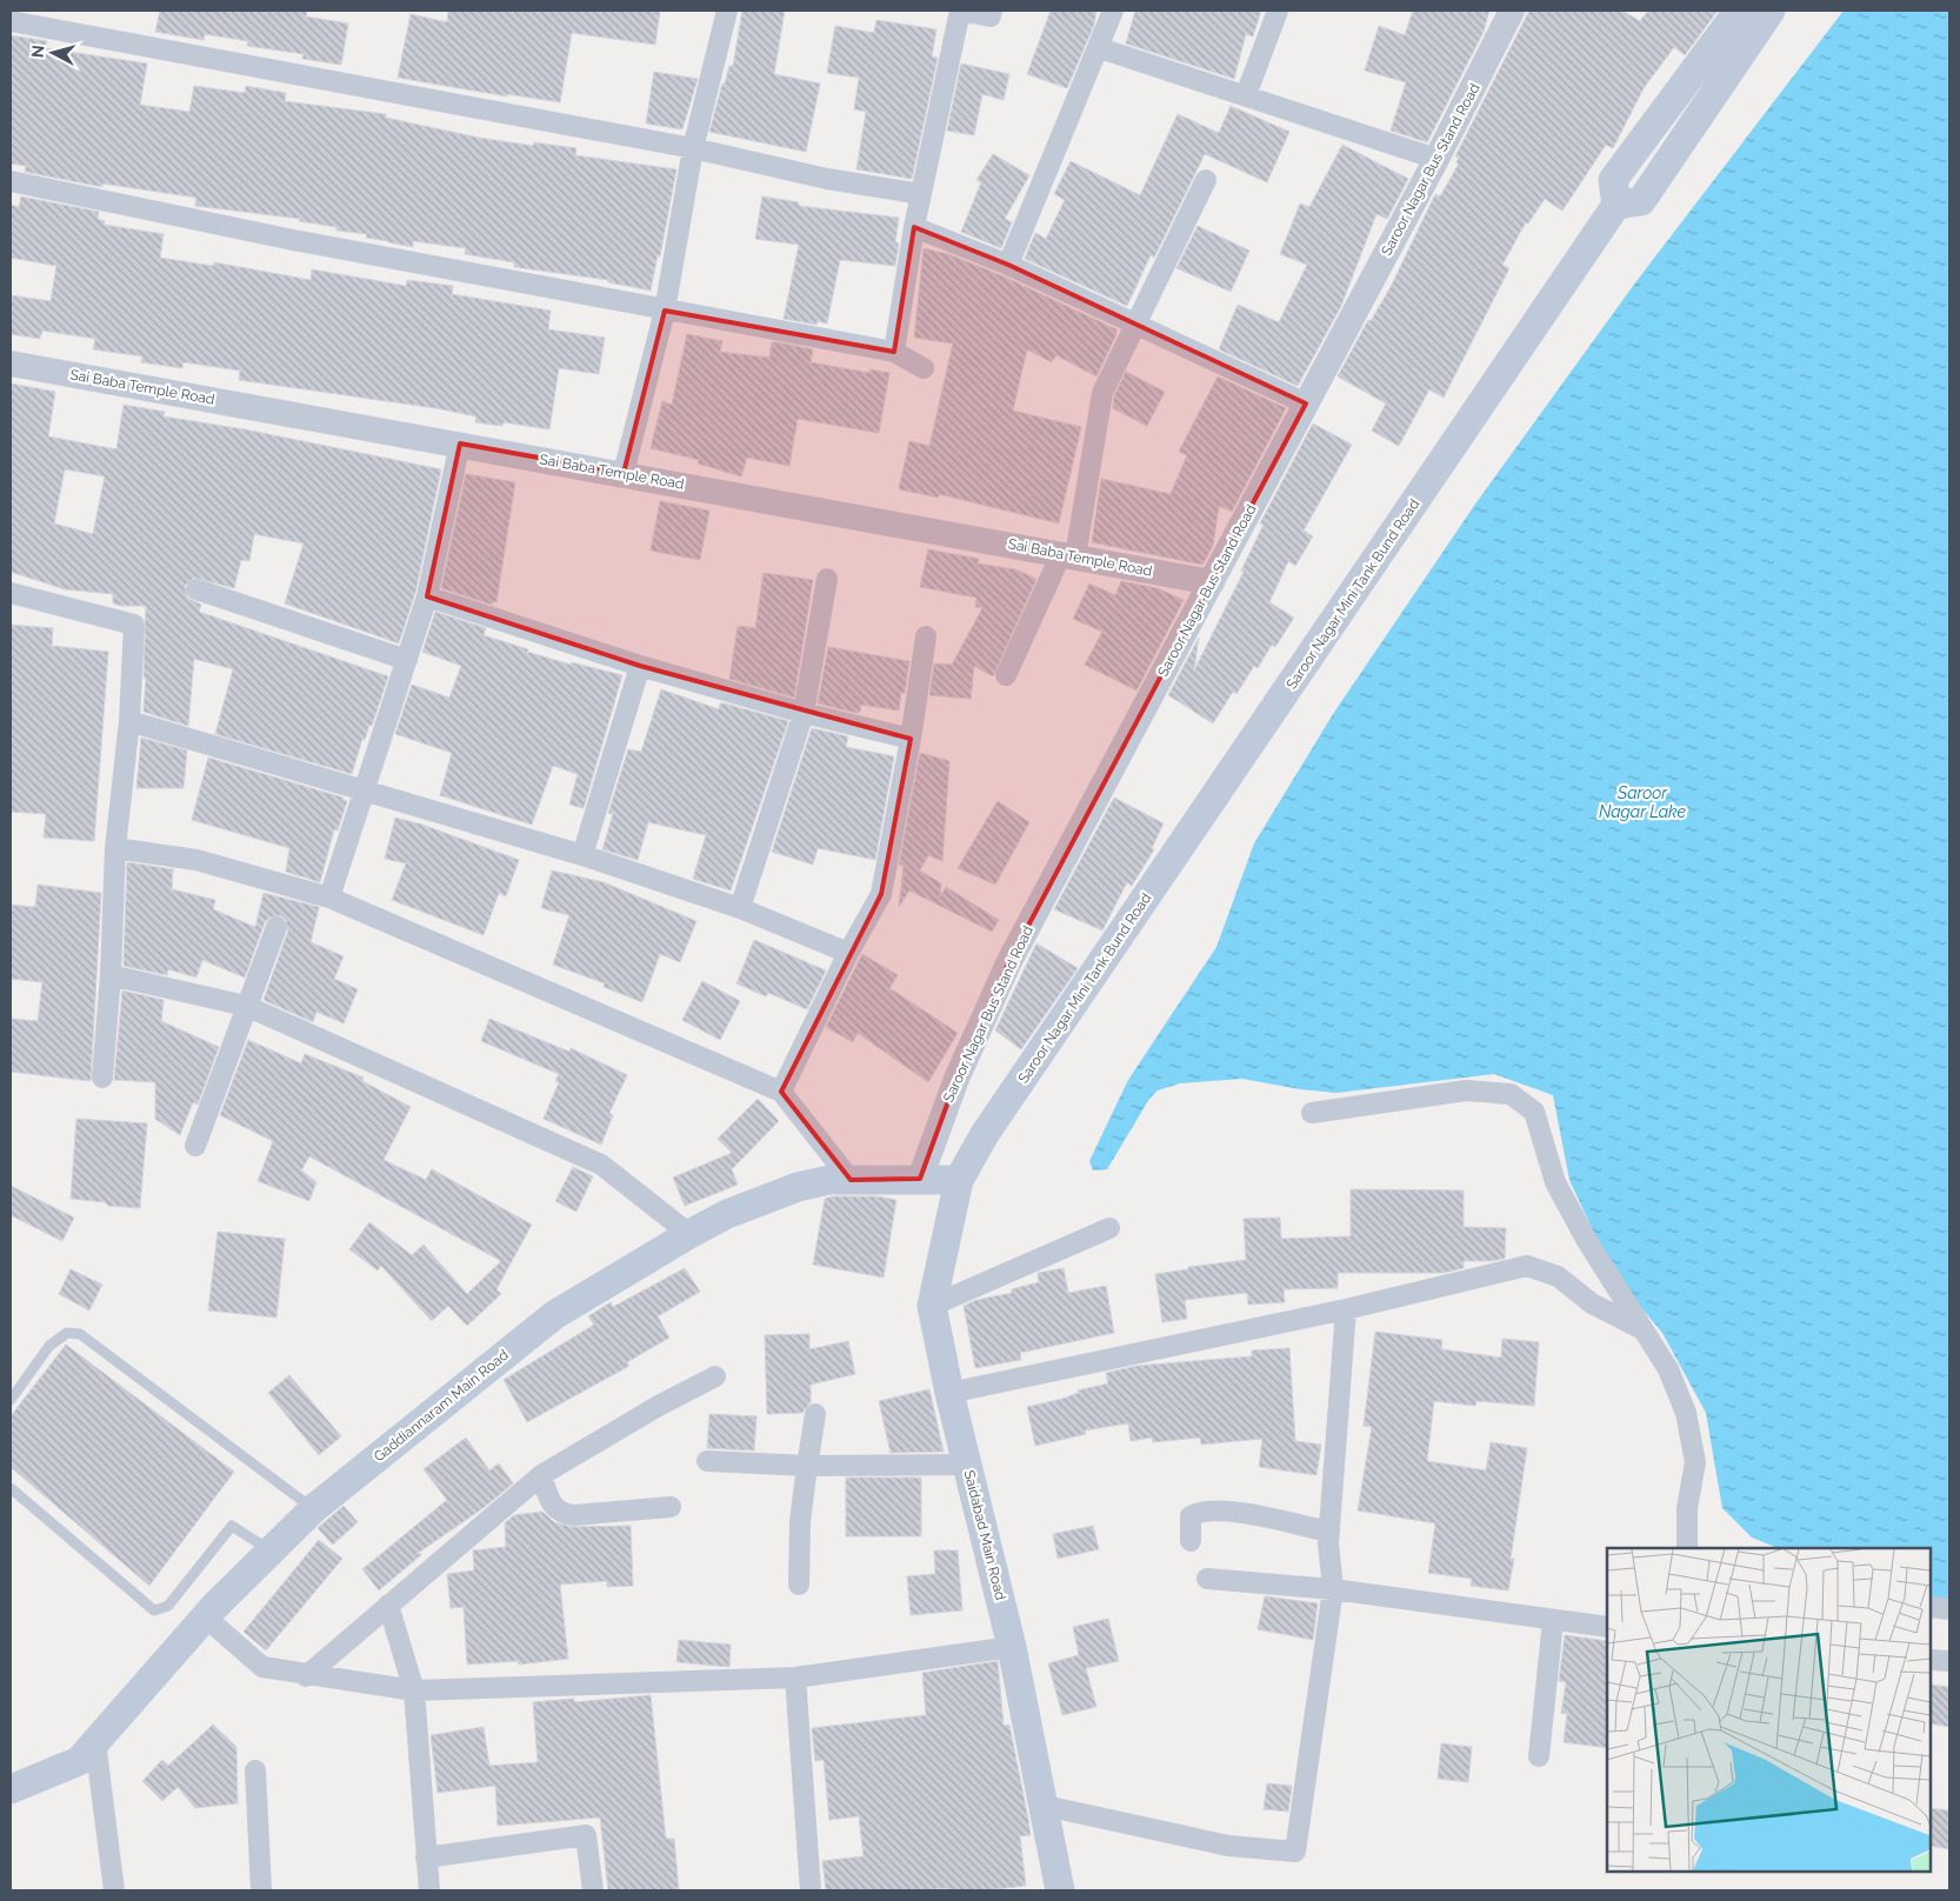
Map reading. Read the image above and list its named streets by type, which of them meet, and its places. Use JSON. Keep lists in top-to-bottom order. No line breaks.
{"streets":{"main road":["Saroor Nagar Mini Tank Bund Road","Gaddiannaram Main Road","Saidabad Main Road"],"street":["Saroor Nagar Bus Stand Road","Sai Baba Temple Road"]},"crossings":[["Saroor Nagar Bus Stand Road","Sai Baba Temple Road"],["Saroor Nagar Bus Stand Road","Gaddiannaram Main Road"],["Saroor Nagar Mini Tank Bund Road","Gaddiannaram Main Road"],["Saroor Nagar Mini Tank Bund Road","Saidabad Main Road"],["Gaddiannaram Main Road","Saidabad Main Road"]],"water":["Saroor Nagar Lake"],"north":"left"}
